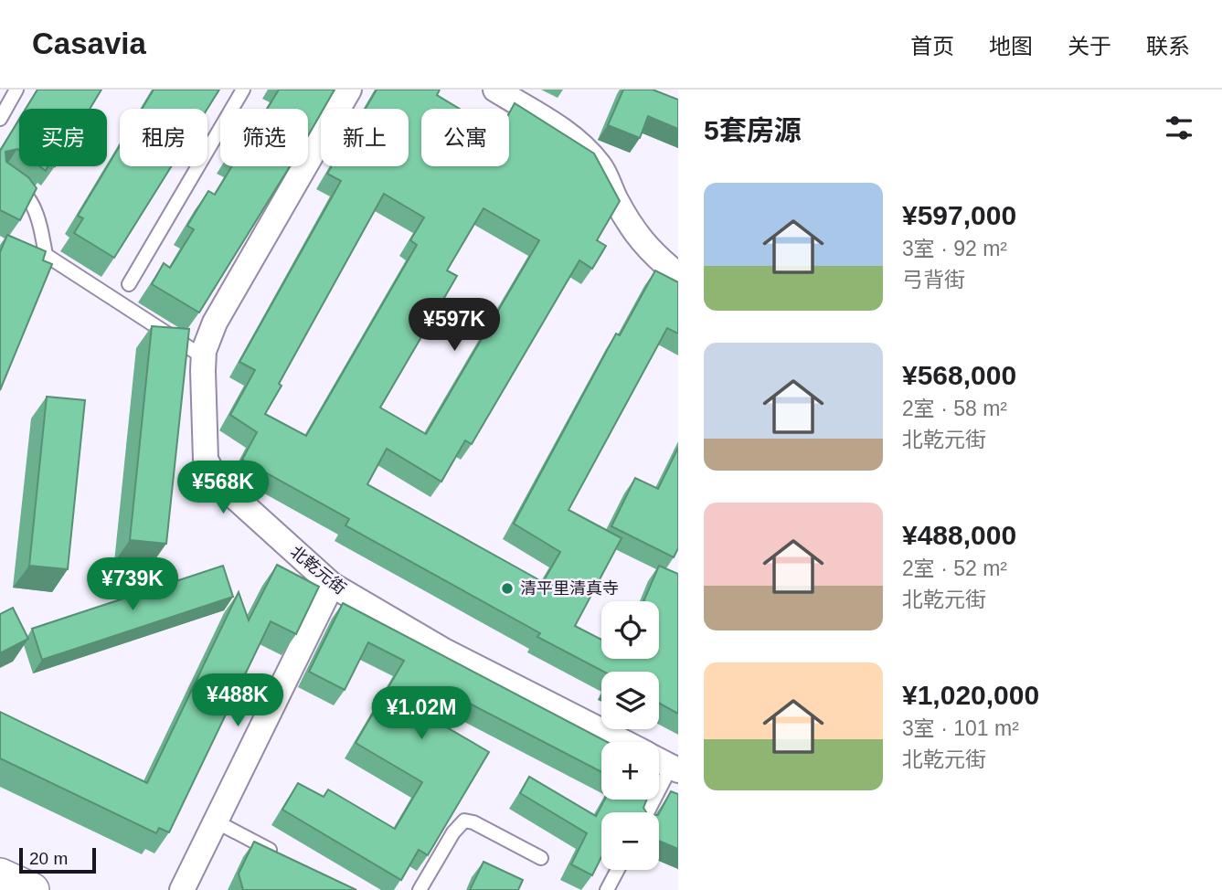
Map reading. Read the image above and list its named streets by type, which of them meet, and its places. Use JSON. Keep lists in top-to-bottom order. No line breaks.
{"streets":{"street":["北乾元街"]},"places":["清平里清真寺"],"scale_bar":"20 m","page":{"header":"Casavia","nav":["首页","地图","关于","联系"],"heading":"5套房源","chip":["买房","租房","筛选","新上","公寓"],"list":[{"name":"¥597,000","note":"3室 · 92 m² · 弓背街"},{"name":"¥568,000","note":"2室 · 58 m² · 北乾元街"},{"name":"¥488,000","note":"2室 · 52 m² · 北乾元街"},{"name":"¥1,020,000","note":"3室 · 101 m² · 北乾元街"}],"price":["¥597K","¥568K","¥739K","¥488K","¥1.02M"],"map_buttons":["+","−"],"scale":"20 m"}}
